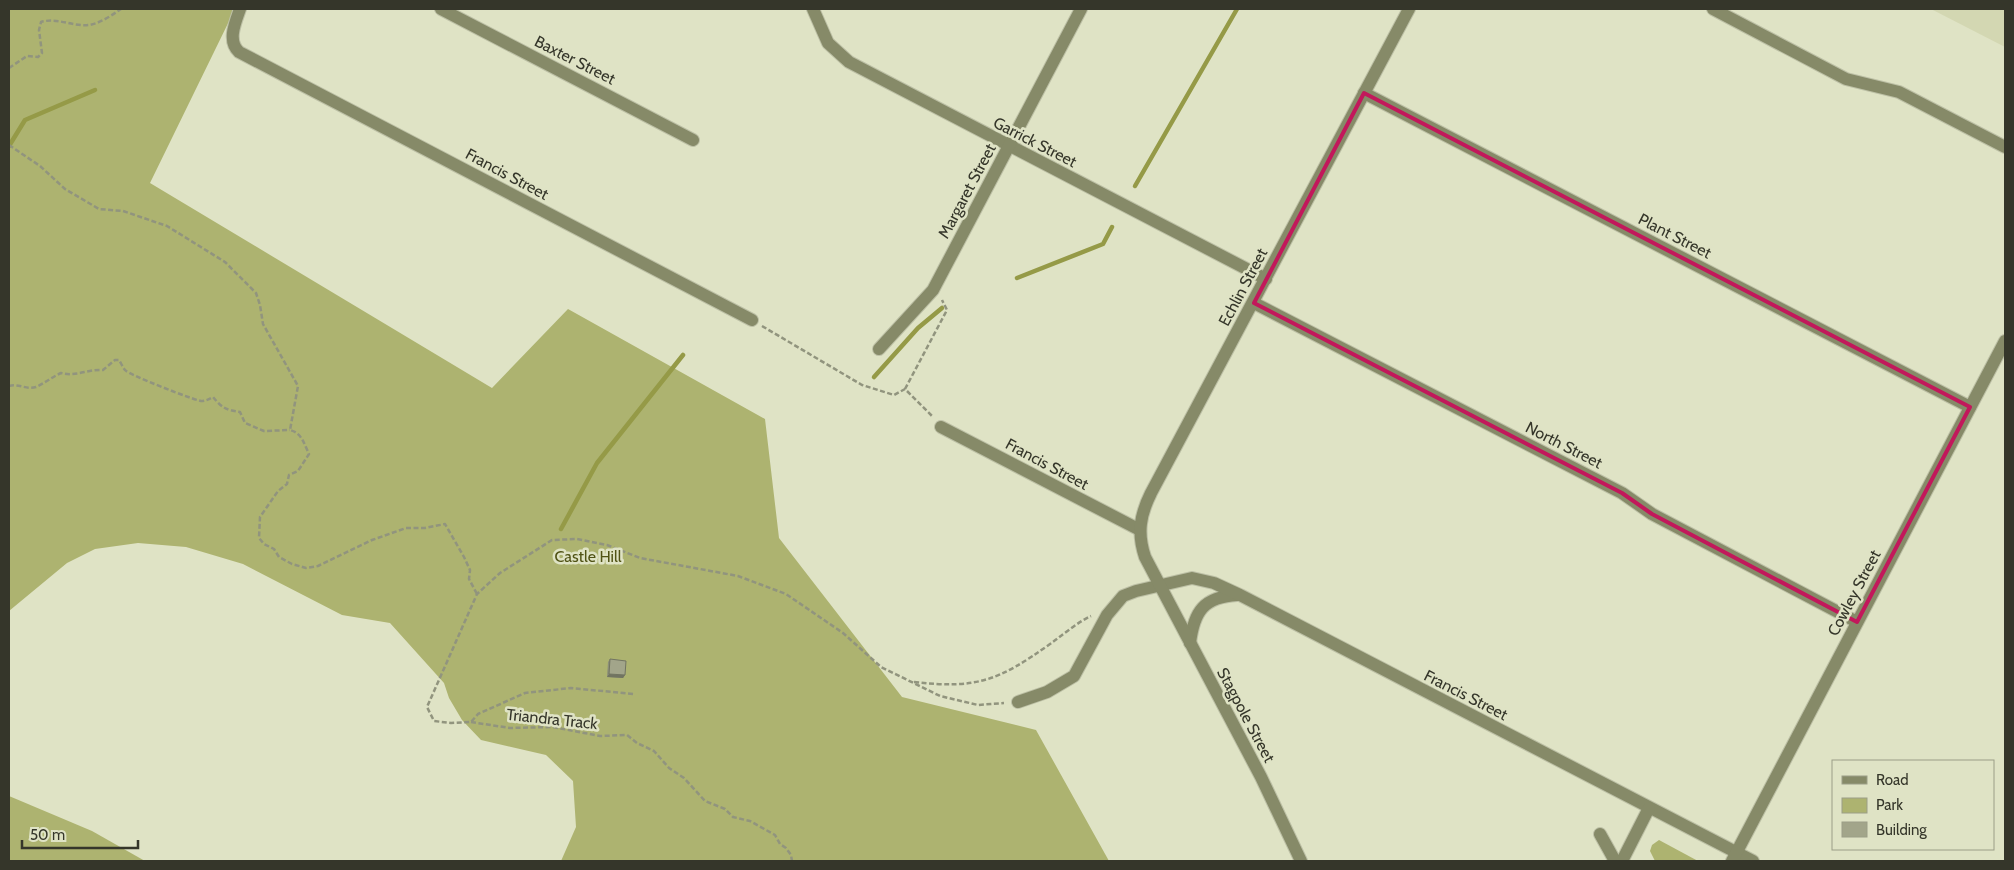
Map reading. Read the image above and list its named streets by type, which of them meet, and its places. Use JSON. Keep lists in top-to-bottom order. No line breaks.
{"streets":{"street":["Baxter Street","Garrick Street","Francis Street","Margaret Street","Plant Street","Echlin Street","North Street","Cowley Street","Stagpole Street"],"path":["Triandra Track"]},"crossings":[["Garrick Street","Margaret Street"],["Garrick Street","Echlin Street"],["Francis Street","Echlin Street"],["Francis Street","Cowley Street"],["Francis Street","Stagpole Street"],["Plant Street","Echlin Street"],["Plant Street","Cowley Street"],["Echlin Street","North Street"],["Echlin Street","Stagpole Street"],["North Street","Cowley Street"]],"parks":["Castle Hill"],"legend":["Road","Park","Building"],"scale_bar":"50 m"}
